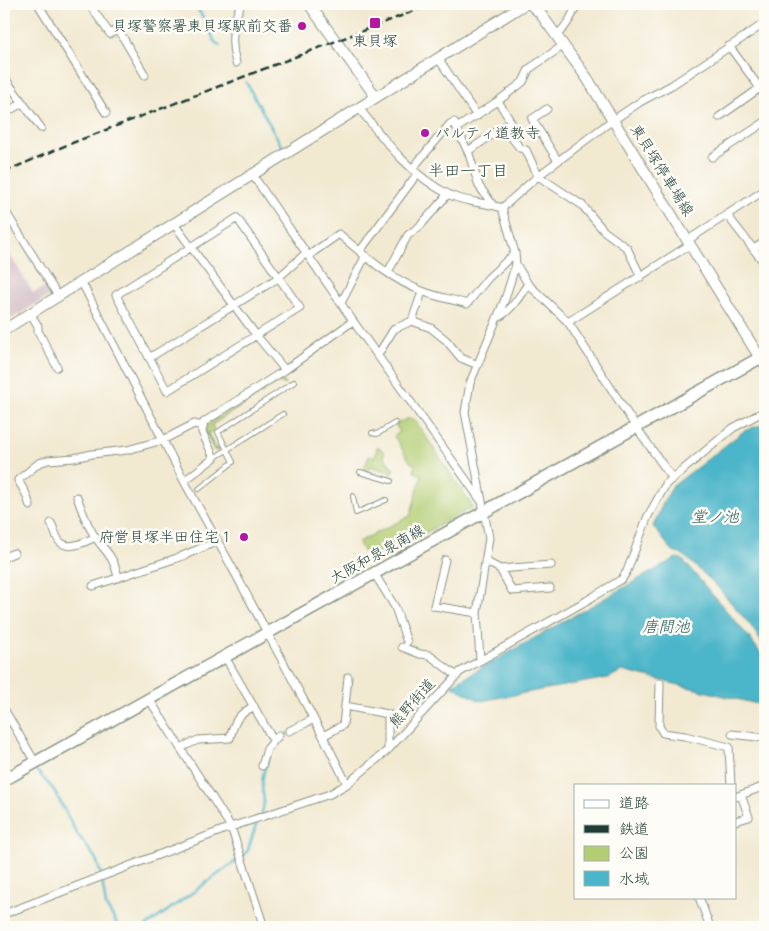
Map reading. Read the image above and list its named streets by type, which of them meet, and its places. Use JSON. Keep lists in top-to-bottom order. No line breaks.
{"streets":{"main road":["東貝塚停車場線","大阪和泉泉南線"],"street":["熊野街道"]},"crossings":[["東貝塚停車場線","大阪和泉泉南線"]],"districts":["半田一丁目"],"water":["堂ノ池","唐間池"],"places":{"transit":["東貝塚"],"other":["貝塚警察署東貝塚駅前交番","パルティ道教寺","府営貝塚半田住宅１"]},"legend":["道路","鉄道","公園","水域"]}
